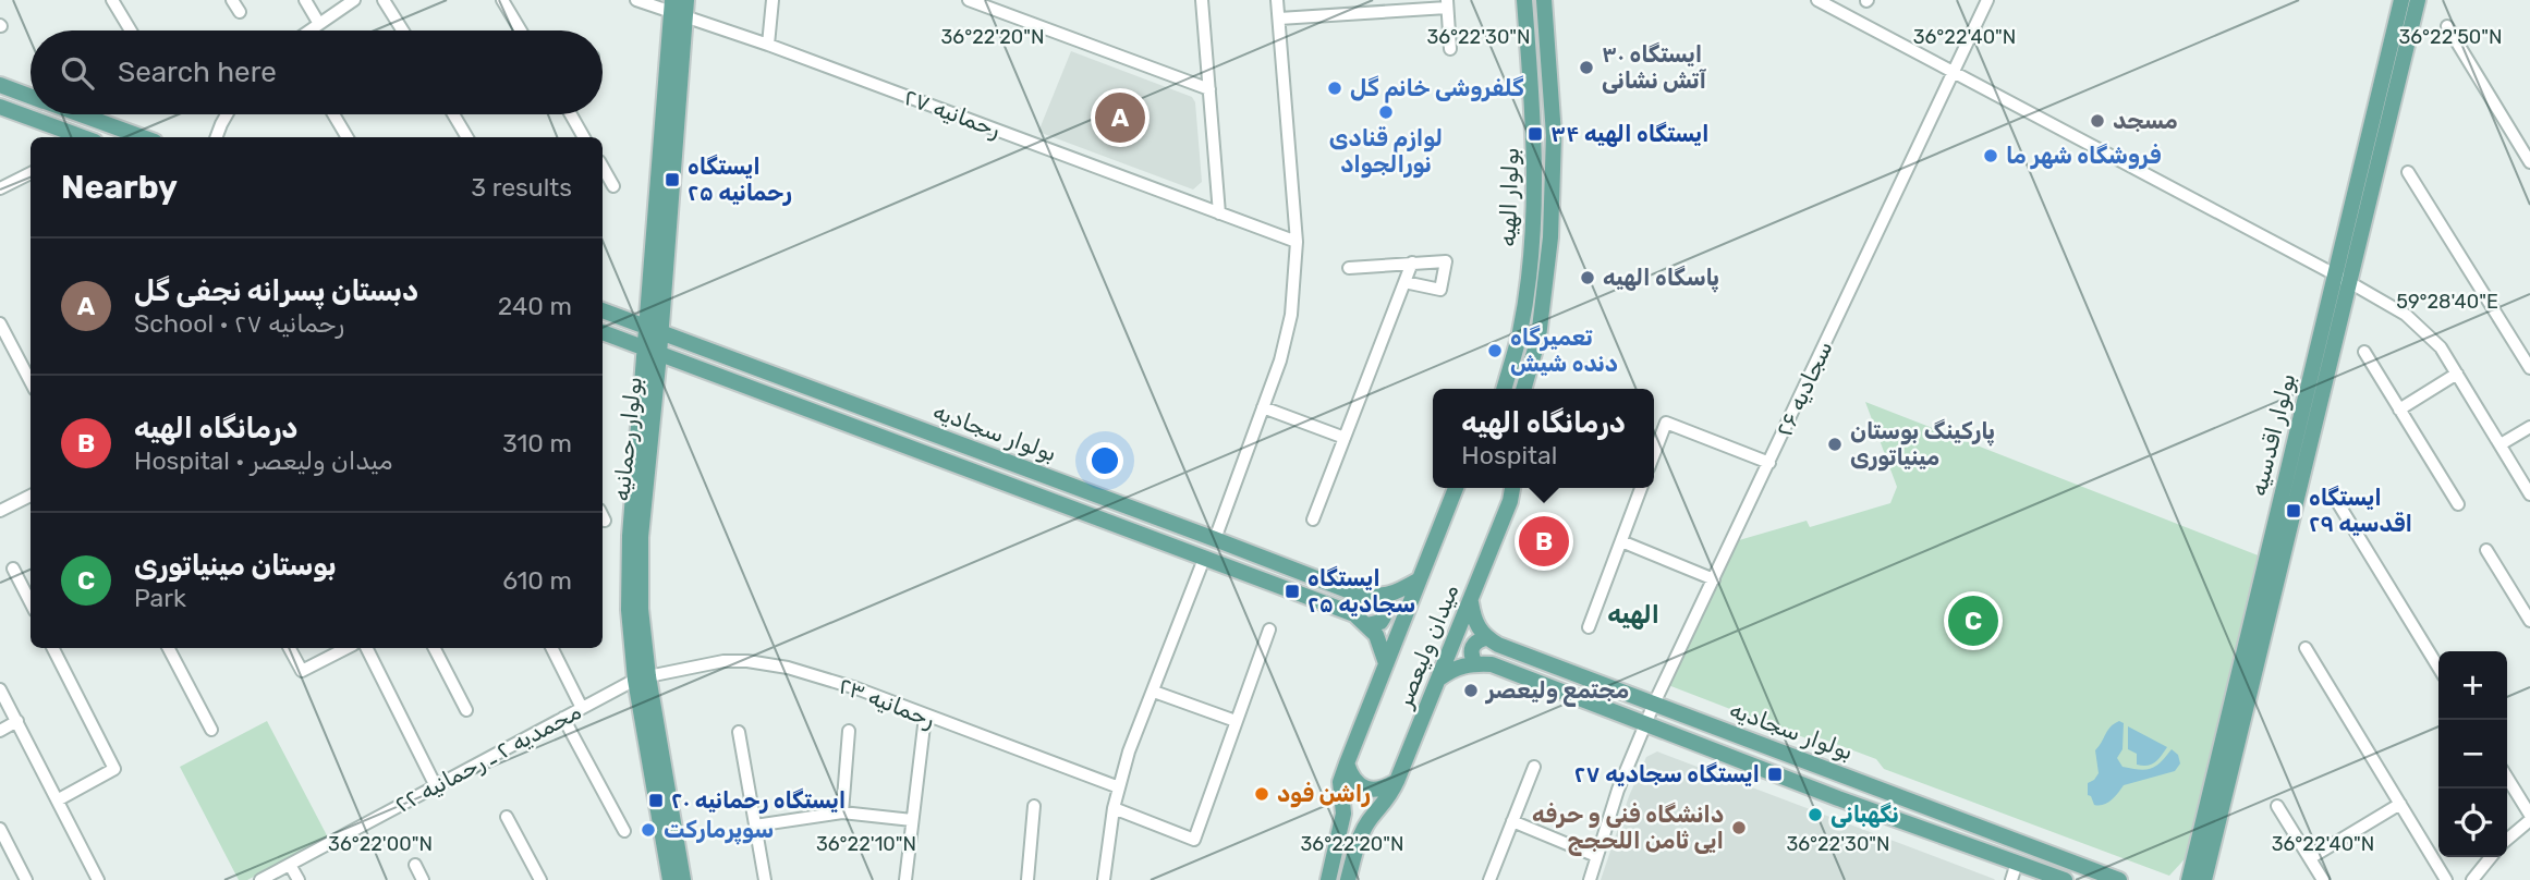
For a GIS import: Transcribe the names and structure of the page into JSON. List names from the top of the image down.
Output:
{
  "streets": {
    "main road": [
      "بولوار الهیه",
      "بولوار سجادیه",
      "بولوار اقدسیه",
      "بولوار رحمانیه",
      "میدان ولیعصر"
    ],
    "street": [
      "رحمانیه ۲۷",
      "سجادیه ۲۶",
      "رحمانیه ۲۳",
      "محمدیه ۲ ـ رحمانیه ۲۲"
    ]
  },
  "crossings": [
    ["رحمانیه ۲۷", "بولوار رحمانیه"],
    ["سجادیه ۲۶", "بولوار سجادیه"],
    ["بولوار سجادیه", "بولوار رحمانیه"],
    ["بولوار رحمانیه", "رحمانیه ۲۳"],
    ["بولوار رحمانیه", "محمدیه ۲ ـ رحمانیه ۲۲"],
    ["رحمانیه ۲۳", "محمدیه ۲ ـ رحمانیه ۲۲"]
  ],
  "districts": ["الهیه"],
  "places": {
    "other": [
      "ایستگاه ۳۰ آتش نشانی",
      "گلفروشی خانم گل",
      "لوازم قنادی نورالجواد",
      "مسجد",
      "فروشگاه شهر ما",
      "پاسگاه الهیه",
      "تعمیرگاه دنده شیش",
      "پارکینگ بوستان مینیاتوری",
      "مجتمع ولیعصر",
      "راشن فود",
      "نگهبانی",
      "دانشگاه فنی و حرفه ایی ثامن اللحجج",
      "سوپرمارکت"
    ],
    "transit": [
      "ایستگاه الهیه ۳۴",
      "ایستگاه رحمانیه ۲۵",
      "ایستگاه اقدسیه ۲۹",
      "ایستگاه سجادیه ۲۵",
      "ایستگاه سجادیه ۲۷",
      "ایستگاه رحمانیه ۲۰"
    ]
  },
  "page": {
    "search": "Search here",
    "pins": ["A", "B", "C"],
    "heading": ["Nearby", "3 results"],
    "list": [
      {
        "mark": "A",
        "name": "دبستان پسرانه نجفی گل",
        "note": "School · رحمانیه ۲۷",
        "value": "240 m"
      },
      {
        "mark": "B",
        "name": "درمانگاه الهیه",
        "note": "Hospital · میدان ولیعصر",
        "value": "310 m"
      },
      {
        "mark": "C",
        "name": "بوستان مینیاتوری",
        "note": "Park",
        "value": "610 m"
      }
    ],
    "popup": ["درمانگاه الهیه", "Hospital"],
    "map_buttons": ["+", "−"]
  },
  "coordinates": [
    "36°22'30\"N",
    "36°22'50\"N",
    "36°22'20\"N",
    "36°22'40\"N",
    "59°28'40\"E",
    "36°22'00\"N",
    "36°22'10\"N"
  ]
}
